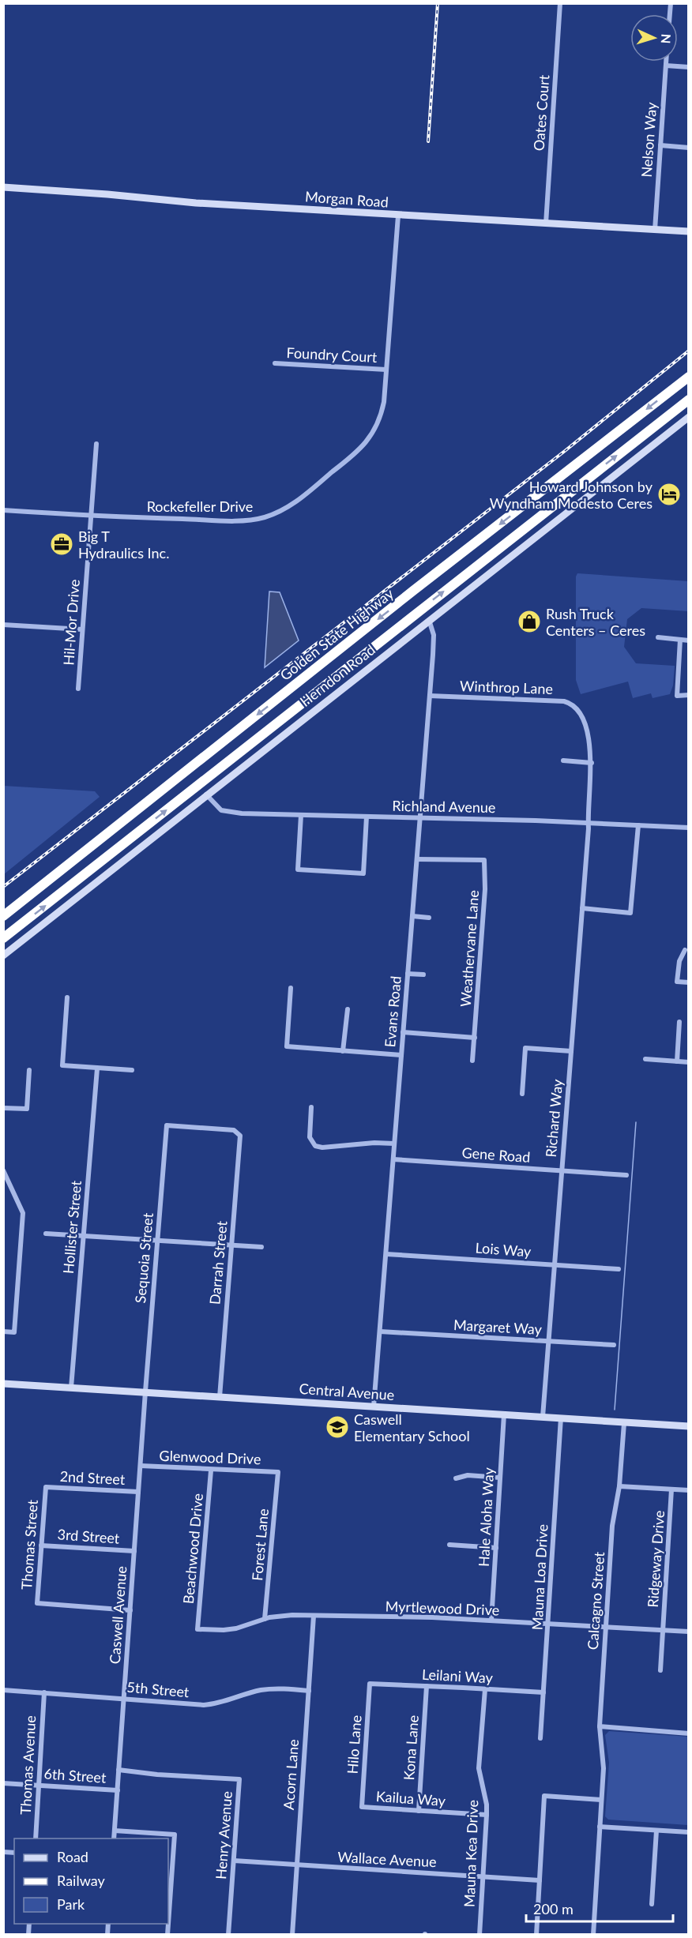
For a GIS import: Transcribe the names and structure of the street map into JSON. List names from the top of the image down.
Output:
{
  "streets": {
    "highway": ["Golden State Highway"],
    "street": [
      "Oates Court",
      "Nelson Way",
      "Morgan Road",
      "Foundry Court",
      "Rockefeller Drive",
      "Hil-Mor Drive",
      "Herndon Road",
      "Winthrop Lane",
      "Richland Avenue",
      "Weathervane Lane",
      "Evans Road",
      "Richard Way",
      "Gene Road",
      "Hollister Street",
      "Lois Way",
      "Sequoia Street",
      "Darrah Street",
      "Margaret Way",
      "Central Avenue",
      "Glenwood Drive",
      "2nd Street",
      "Hale Aloha Way",
      "3rd Street",
      "Thomas Street",
      "Forest Lane",
      "Beachwood Drive",
      "Ridgeway Drive",
      "Mauna Loa Drive",
      "Calcagno Street",
      "Myrtlewood Drive",
      "Caswell Avenue",
      "Leilani Way",
      "5th Street",
      "Hilo Lane",
      "Kona Lane",
      "Thomas Avenue",
      "Acorn Lane",
      "6th Street",
      "Kailua Way",
      "Henry Avenue",
      "Mauna Kea Drive",
      "Wallace Avenue"
    ]
  },
  "crossings": [
    ["Oates Court", "Morgan Road"],
    ["Nelson Way", "Morgan Road"],
    ["Morgan Road", "Rockefeller Drive"],
    ["Foundry Court", "Rockefeller Drive"],
    ["Rockefeller Drive", "Hil-Mor Drive"],
    ["Herndon Road", "Richland Avenue"],
    ["Herndon Road", "Evans Road"],
    ["Winthrop Lane", "Richland Avenue"],
    ["Winthrop Lane", "Evans Road"],
    ["Winthrop Lane", "Richard Way"],
    ["Richland Avenue", "Evans Road"],
    ["Richland Avenue", "Richard Way"],
    ["Weathervane Lane", "Evans Road"],
    ["Evans Road", "Gene Road"],
    ["Evans Road", "Lois Way"],
    ["Evans Road", "Margaret Way"],
    ["Evans Road", "Central Avenue"],
    ["Richard Way", "Gene Road"],
    ["Richard Way", "Lois Way"],
    ["Richard Way", "Margaret Way"],
    ["Richard Way", "Central Avenue"],
    ["Hollister Street", "Central Avenue"],
    ["Sequoia Street", "Darrah Street"],
    ["Sequoia Street", "Central Avenue"],
    ["Sequoia Street", "Caswell Avenue"],
    ["Darrah Street", "Central Avenue"],
    ["Central Avenue", "Hale Aloha Way"],
    ["Central Avenue", "Mauna Loa Drive"],
    ["Central Avenue", "Calcagno Street"],
    ["Central Avenue", "Caswell Avenue"],
    ["Glenwood Drive", "Forest Lane"],
    ["Glenwood Drive", "Beachwood Drive"],
    ["Glenwood Drive", "Caswell Avenue"],
    ["2nd Street", "Thomas Street"],
    ["2nd Street", "Caswell Avenue"],
    ["Hale Aloha Way", "Myrtlewood Drive"],
    ["3rd Street", "Thomas Street"],
    ["3rd Street", "Caswell Avenue"],
    ["Thomas Street", "Caswell Avenue"],
    ["Forest Lane", "Myrtlewood Drive"],
    ["Beachwood Drive", "Myrtlewood Drive"],
    ["Ridgeway Drive", "Myrtlewood Drive"],
    ["Mauna Loa Drive", "Myrtlewood Drive"],
    ["Mauna Loa Drive", "Leilani Way"],
    ["Calcagno Street", "Myrtlewood Drive"],
    ["Myrtlewood Drive", "Acorn Lane"],
    ["Caswell Avenue", "5th Street"],
    ["Caswell Avenue", "6th Street"],
    ["Caswell Avenue", "Henry Avenue"],
    ["Leilani Way", "Hilo Lane"],
    ["Leilani Way", "Kona Lane"],
    ["Leilani Way", "Mauna Kea Drive"],
    ["5th Street", "Thomas Avenue"],
    ["5th Street", "Acorn Lane"],
    ["Hilo Lane", "Kailua Way"],
    ["Kona Lane", "Kailua Way"],
    ["Thomas Avenue", "6th Street"],
    ["Acorn Lane", "Wallace Avenue"],
    ["Kailua Way", "Mauna Kea Drive"],
    ["Henry Avenue", "Wallace Avenue"],
    ["Mauna Kea Drive", "Wallace Avenue"]
  ],
  "places": {
    "hotel": ["Howard Johnson by Wyndham Modesto Ceres"],
    "office": ["Big T Hydraulics Inc."],
    "shop": ["Rush Truck Centers – Ceres"],
    "school or university": ["Caswell Elementary School"]
  },
  "legend": ["Road", "Railway", "Park"],
  "scale_bar": "200 m",
  "north": "right"
}
